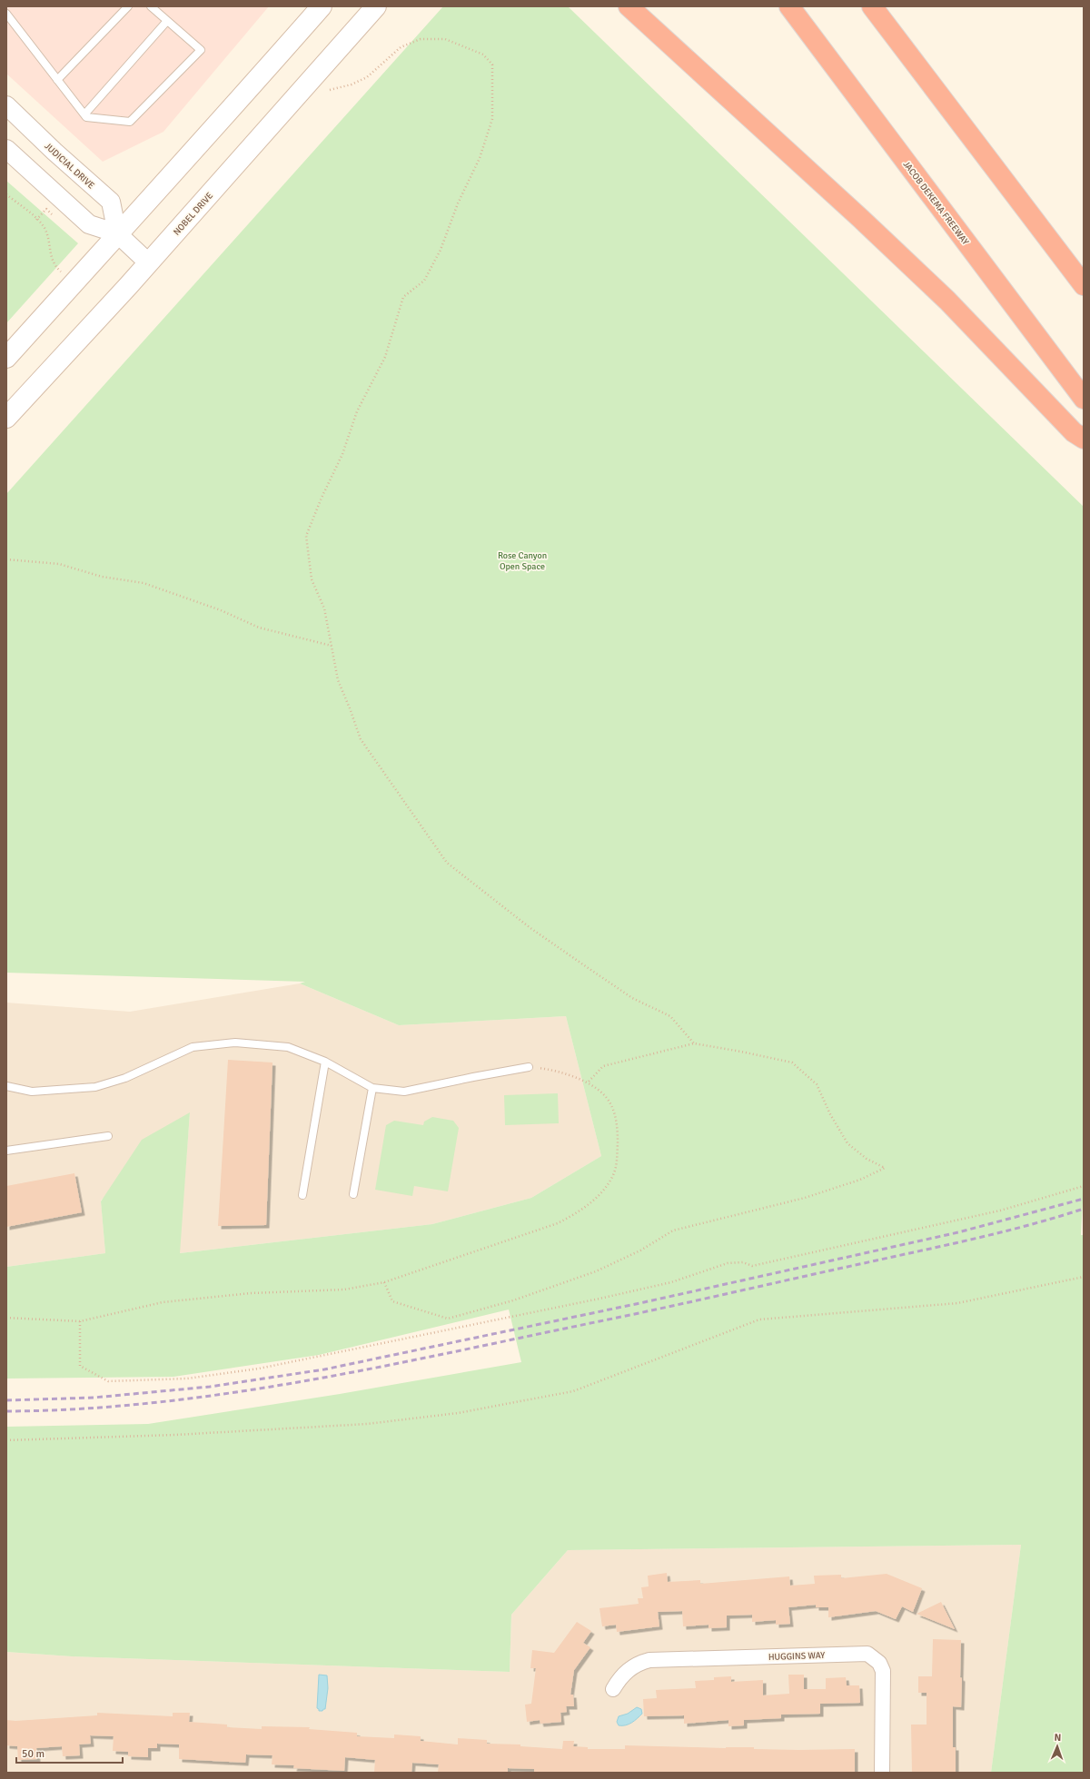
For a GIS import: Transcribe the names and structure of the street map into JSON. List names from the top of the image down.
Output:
{
  "streets": {
    "highway": ["JACOB DEKEMA FREEWAY"],
    "main road": ["NOBEL DRIVE"],
    "street": ["JUDICIAL DRIVE", "HUGGINS WAY"]
  },
  "parks": ["Rose Canyon Open Space"],
  "scale_bar": "50 m",
  "north": "top"
}
